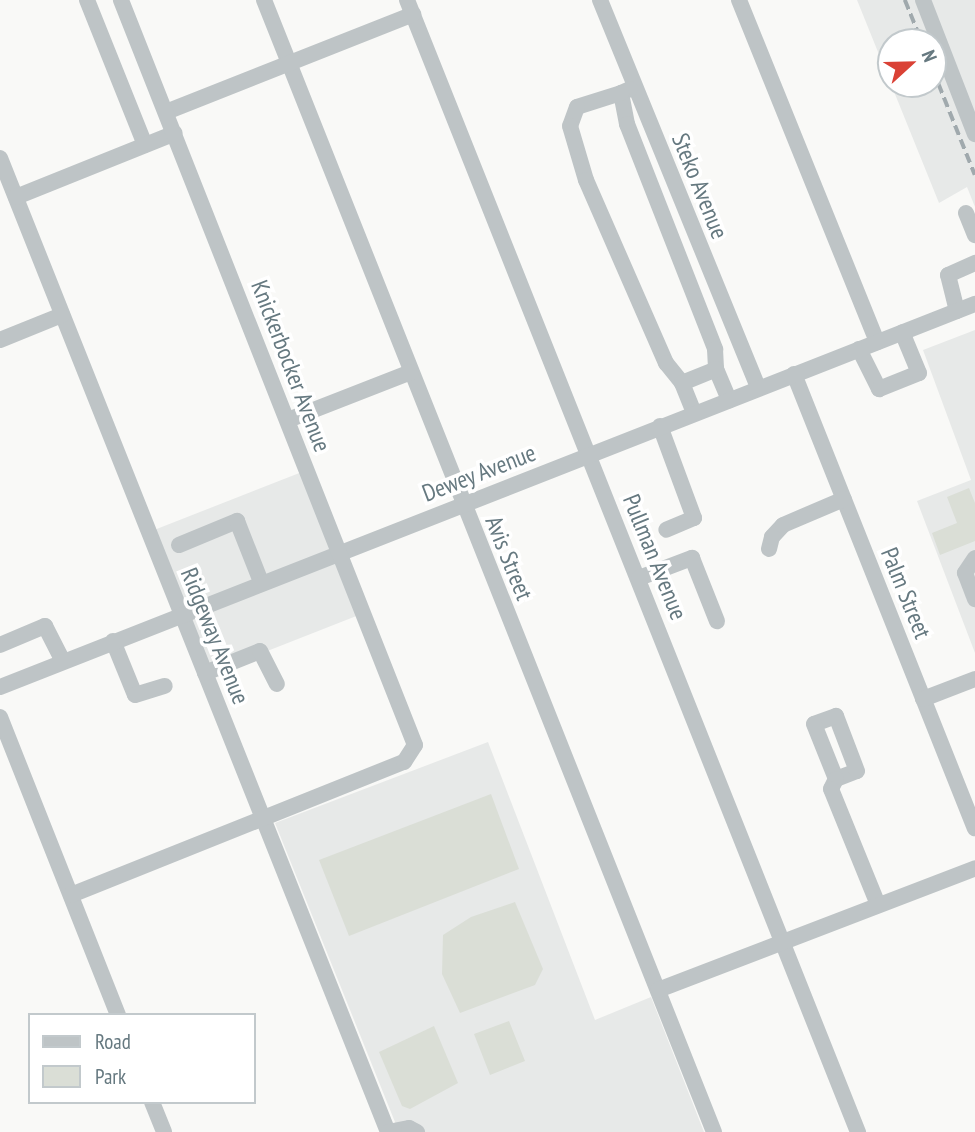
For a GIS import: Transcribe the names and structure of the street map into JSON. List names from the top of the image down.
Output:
{
  "streets": {
    "street": [
      "Steko Avenue",
      "Knickerbocker Avenue",
      "Dewey Avenue",
      "Pullman Avenue",
      "Avis Street",
      "Palm Street",
      "Ridgeway Avenue"
    ]
  },
  "crossings": [
    ["Steko Avenue", "Dewey Avenue"],
    ["Knickerbocker Avenue", "Dewey Avenue"],
    ["Knickerbocker Avenue", "Ridgeway Avenue"],
    ["Dewey Avenue", "Pullman Avenue"],
    ["Dewey Avenue", "Avis Street"],
    ["Dewey Avenue", "Palm Street"],
    ["Dewey Avenue", "Ridgeway Avenue"]
  ],
  "legend": ["Road", "Park"],
  "north": "right"
}
